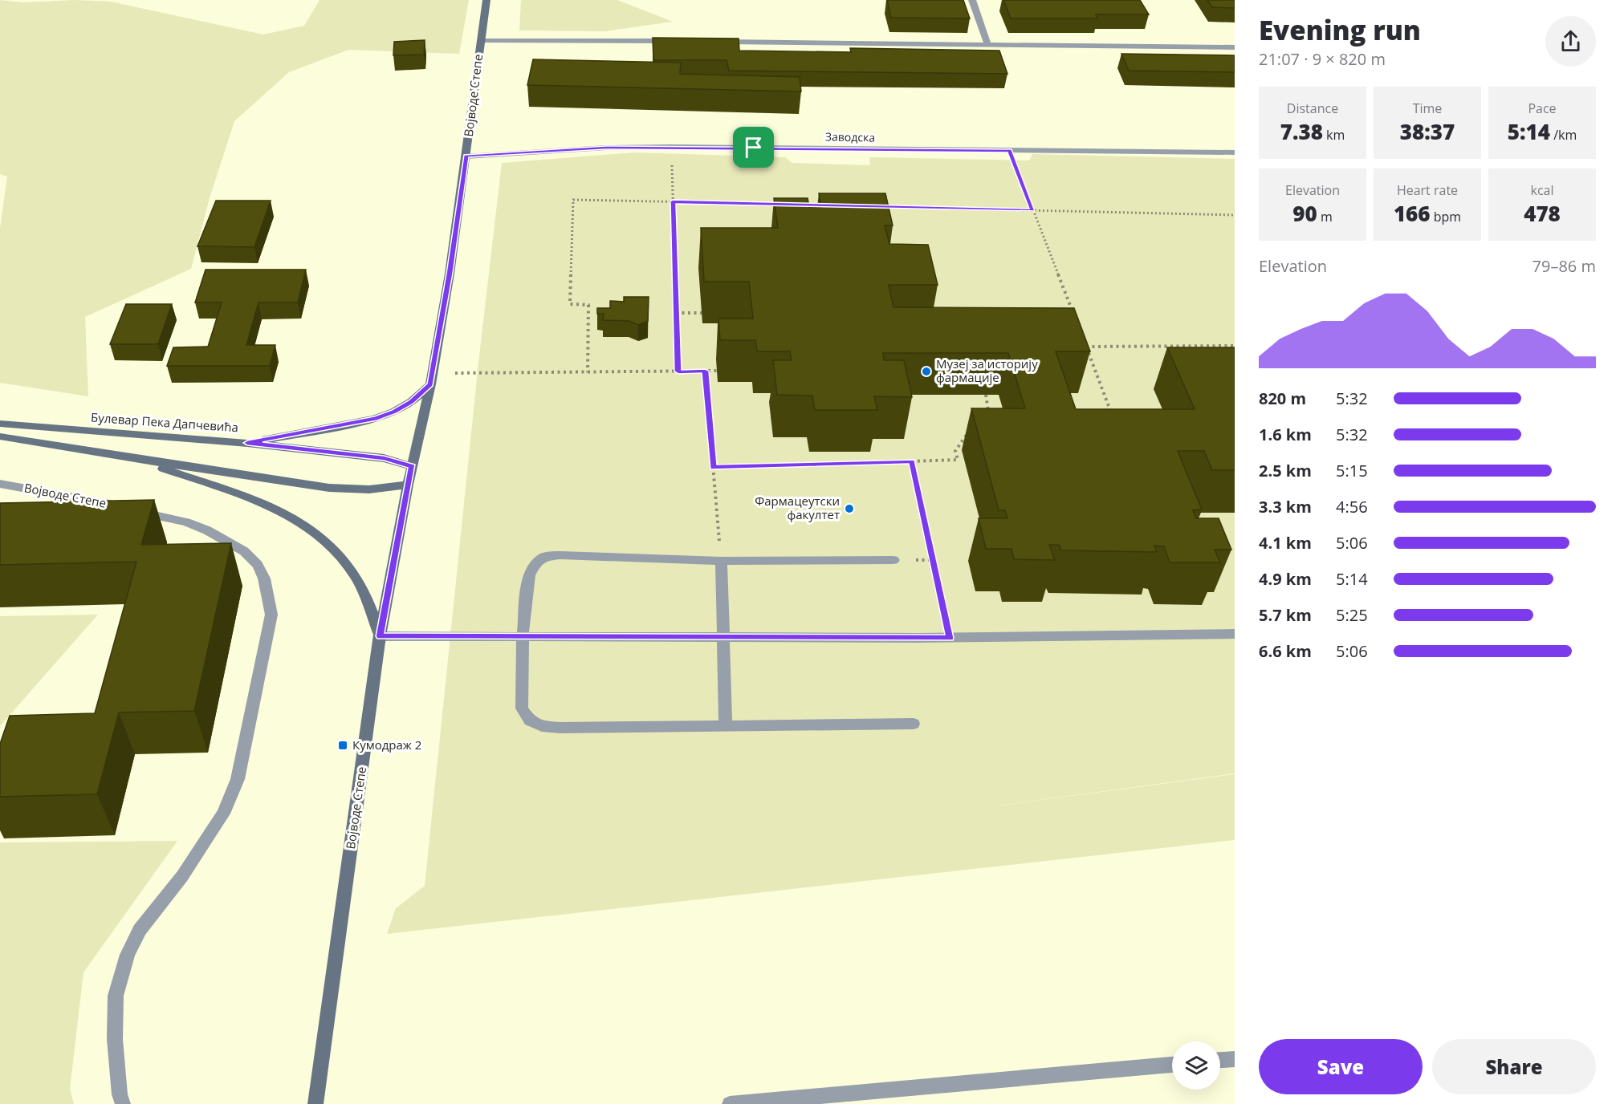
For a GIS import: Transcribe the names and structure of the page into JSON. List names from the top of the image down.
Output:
{
  "streets": {
    "street": ["Војводе Степе", "Заводска", "Булевар Пека Дапчевића"]
  },
  "crossings": [
    ["Војводе Степе", "Заводска"],
    ["Војводе Степе", "Булевар Пека Дапчевића"]
  ],
  "places": {
    "other": ["Музеј за историју фармације", "Фармацеутски факултет"],
    "transit": ["Кумодраж 2"]
  },
  "page": {
    "heading": ["Evening run", "21:07 · 9 × 820 m"],
    "stats": [
      ["Distance", "7.38 km"],
      ["Time", "38:37"],
      ["Pace", "5:14 /km"],
      ["Elevation", "90 m"],
      ["Heart rate", "166 bpm"],
      ["kcal", "478"]
    ],
    "chart": ["Elevation", "79–86 m"],
    "list": [
      {
        "name": "820 m",
        "note": "5:32"
      },
      {
        "name": "1.6 km",
        "note": "5:32"
      },
      {
        "name": "2.5 km",
        "note": "5:15"
      },
      {
        "name": "3.3 km",
        "note": "4:56"
      },
      {
        "name": "4.1 km",
        "note": "5:06"
      },
      {
        "name": "4.9 km",
        "note": "5:14"
      },
      {
        "name": "5.7 km",
        "note": "5:25"
      },
      {
        "name": "6.6 km",
        "note": "5:06"
      }
    ],
    "buttons": ["Save", "Share"]
  }
}
